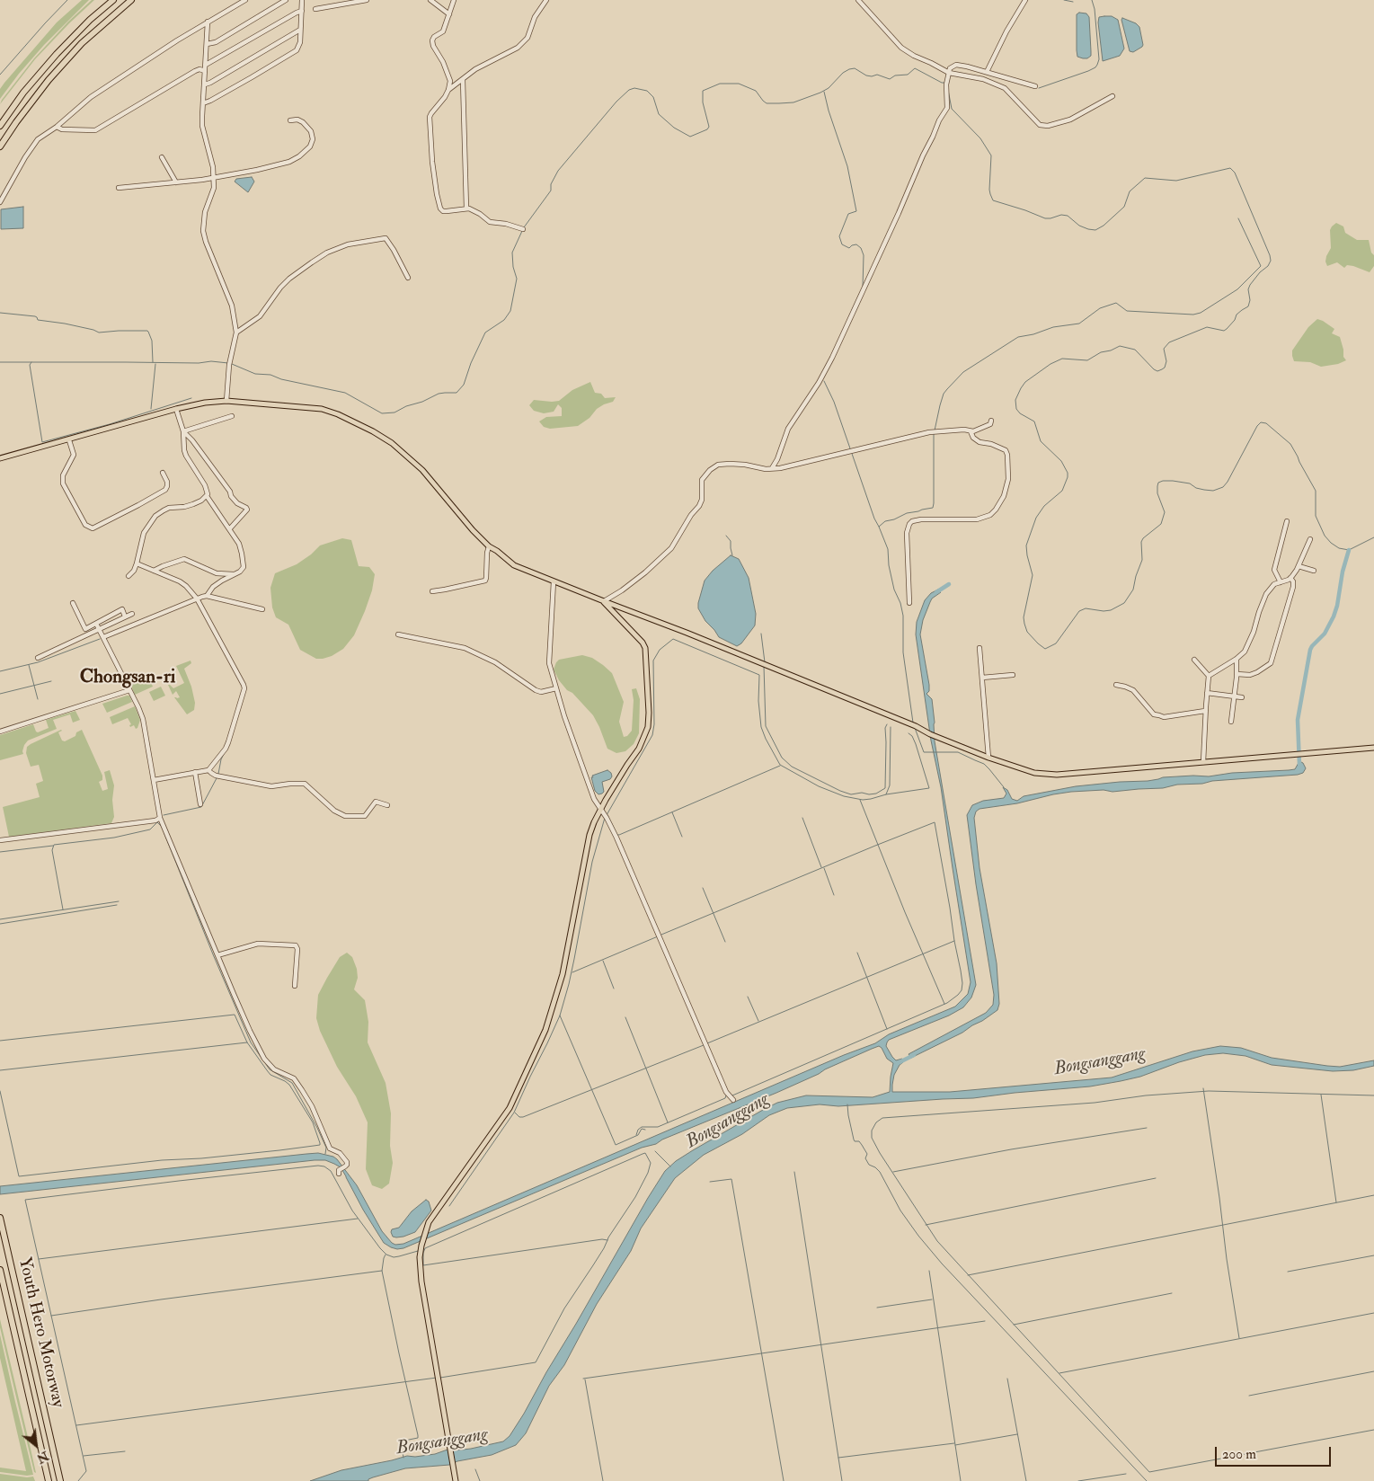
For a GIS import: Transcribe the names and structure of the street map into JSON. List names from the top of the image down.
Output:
{
  "streets": {
    "highway": ["Youth Hero Motorway"]
  },
  "districts": ["Chongsan-ri"],
  "water": ["Bongsanggang"],
  "scale_bar": "200 m",
  "north": "bottom right"
}
